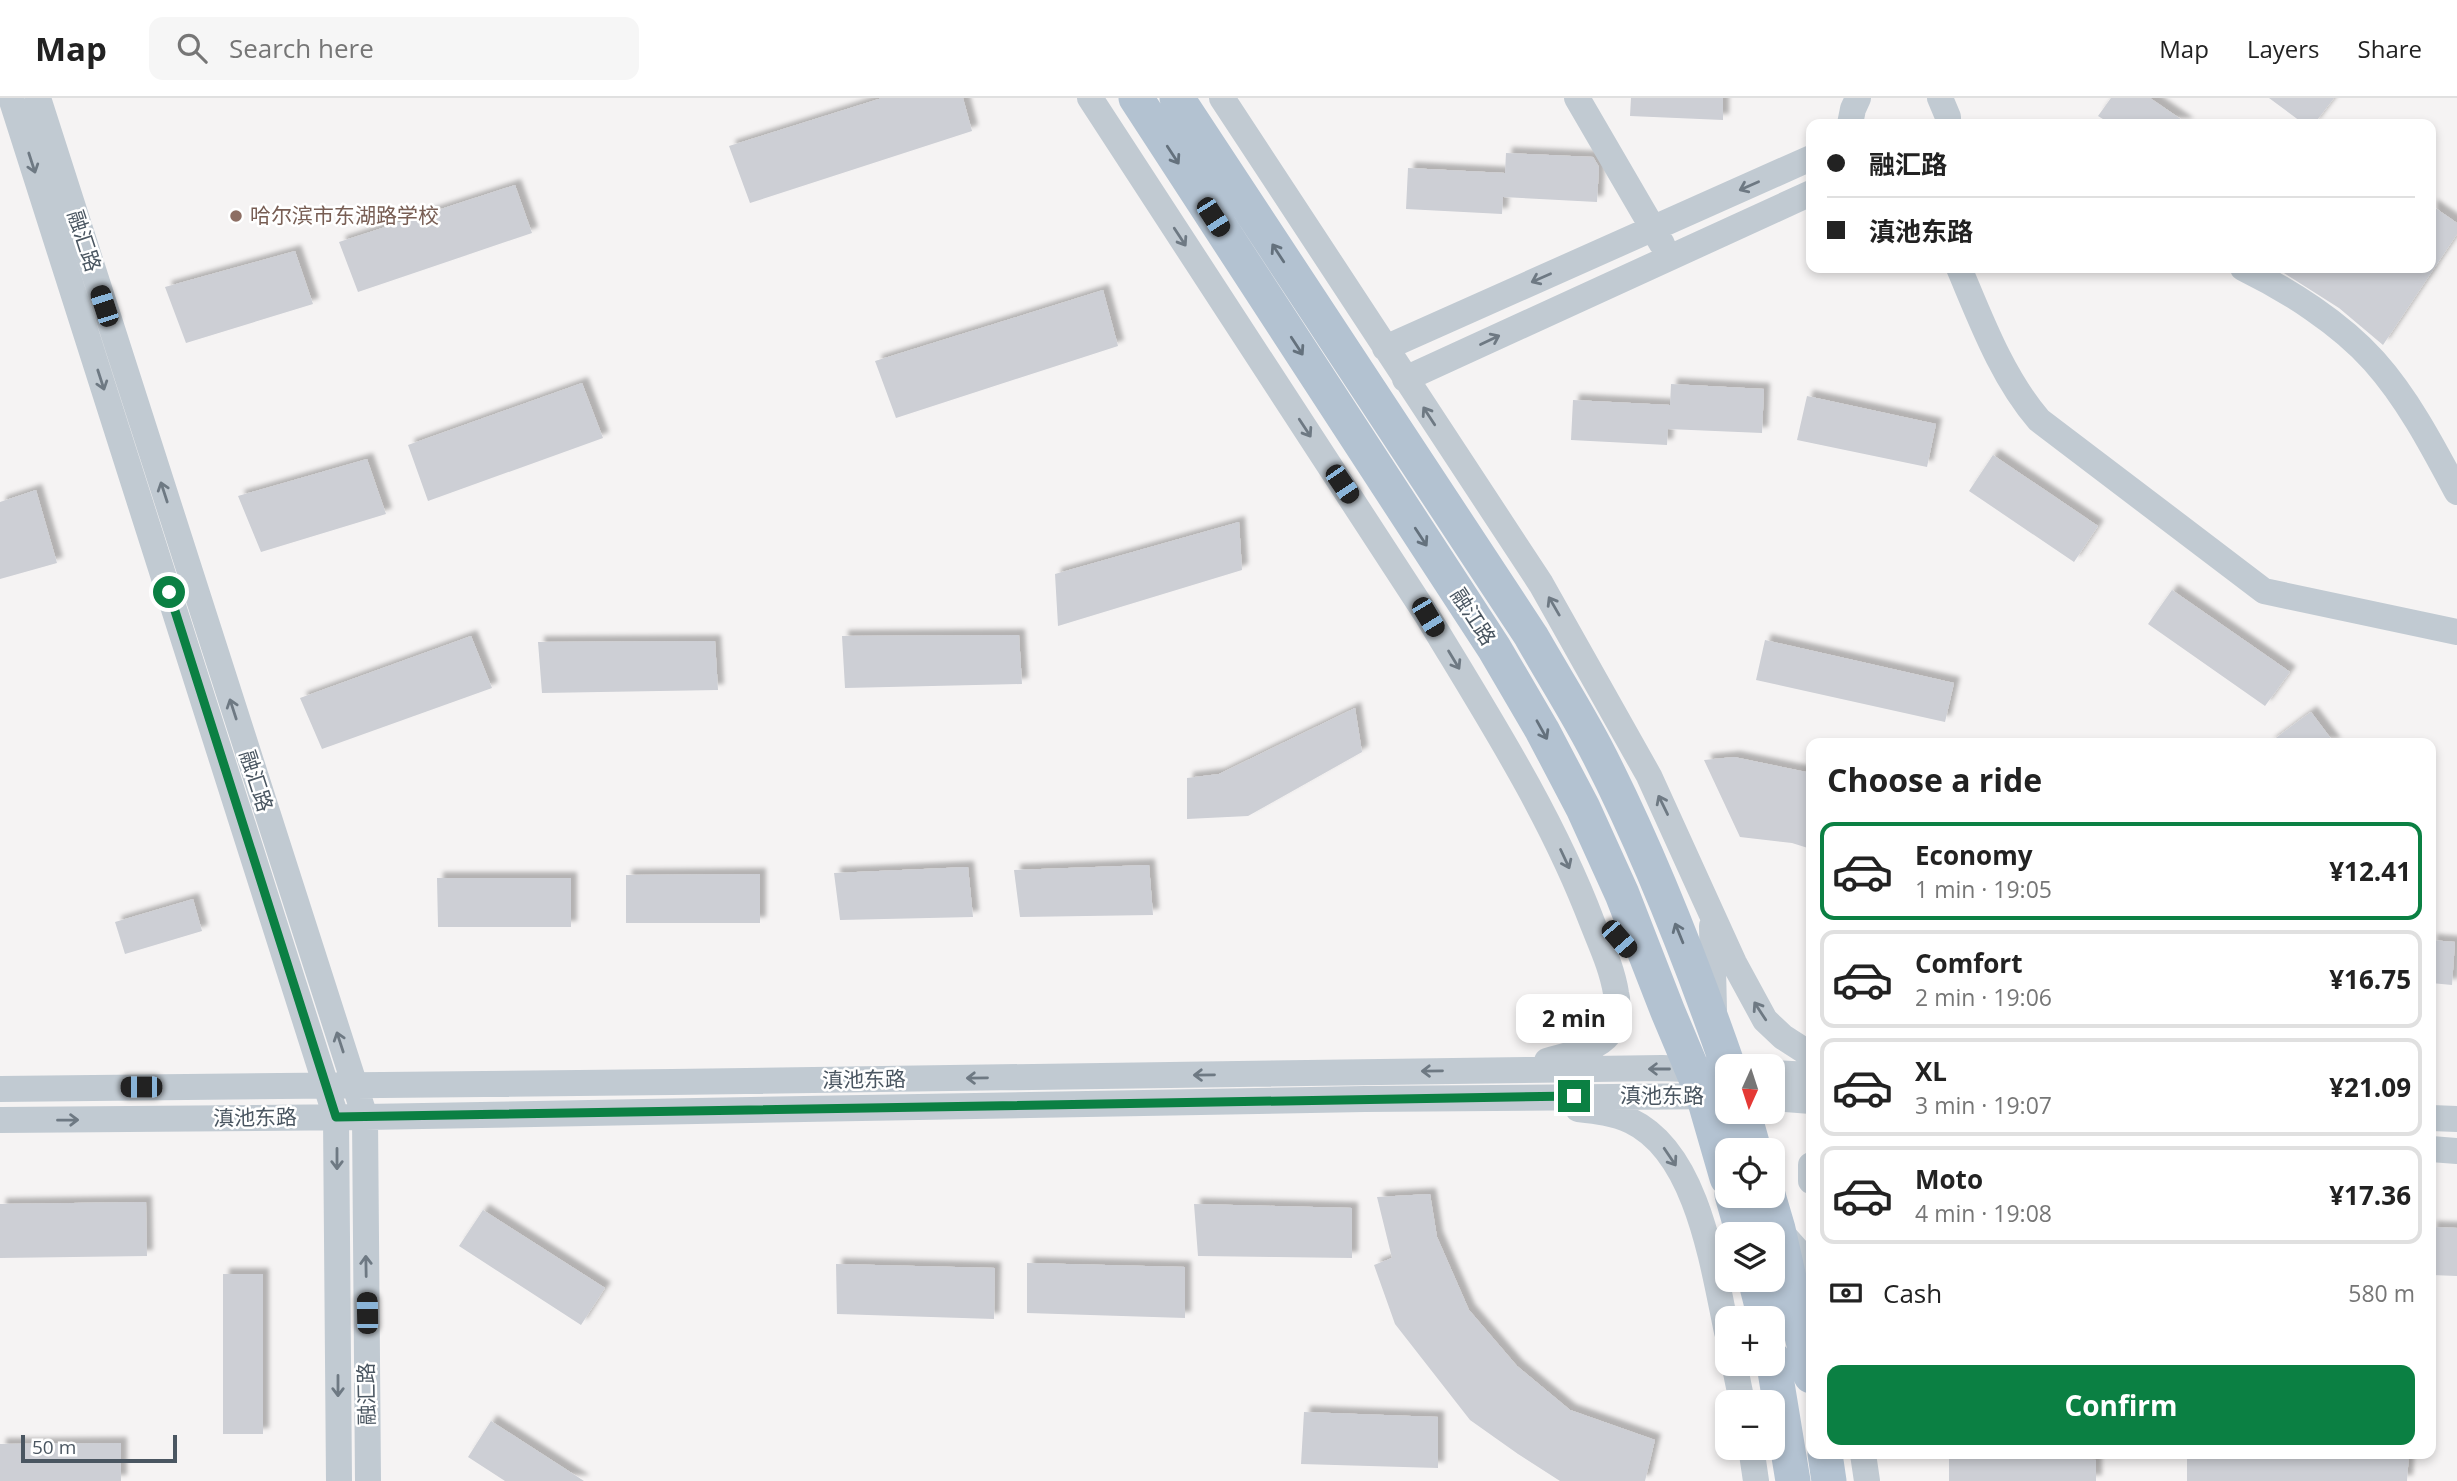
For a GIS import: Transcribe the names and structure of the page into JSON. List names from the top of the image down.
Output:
{
  "streets": {
    "main road": ["融江路"],
    "street": ["融汇路", "滇池东路"]
  },
  "crossings": [
    ["融汇路", "滇池东路"]
  ],
  "places": ["哈尔滨市东湖路学校"],
  "scale_bar": "50 m",
  "north": "bottom",
  "page": {
    "header": "Map",
    "search": "Search here",
    "nav": ["Map", "Layers", "Share"],
    "banner": ["融汇路", "滇池东路"],
    "heading": "Choose a ride",
    "list": [
      {
        "name": "Economy",
        "note": "1 min · 19:05",
        "value": "¥12.41"
      },
      {
        "name": "Comfort",
        "note": "2 min · 19:06",
        "value": "¥16.75"
      },
      {
        "name": "XL",
        "note": "3 min · 19:07",
        "value": "¥21.09"
      },
      {
        "name": "Moto",
        "note": "4 min · 19:08",
        "value": "¥17.36"
      }
    ],
    "bubble": "2 min",
    "map_buttons": ["+", "−"],
    "pay": ["Cash", "580 m"],
    "buttons": "Confirm",
    "scale": "50 m"
  }
}
